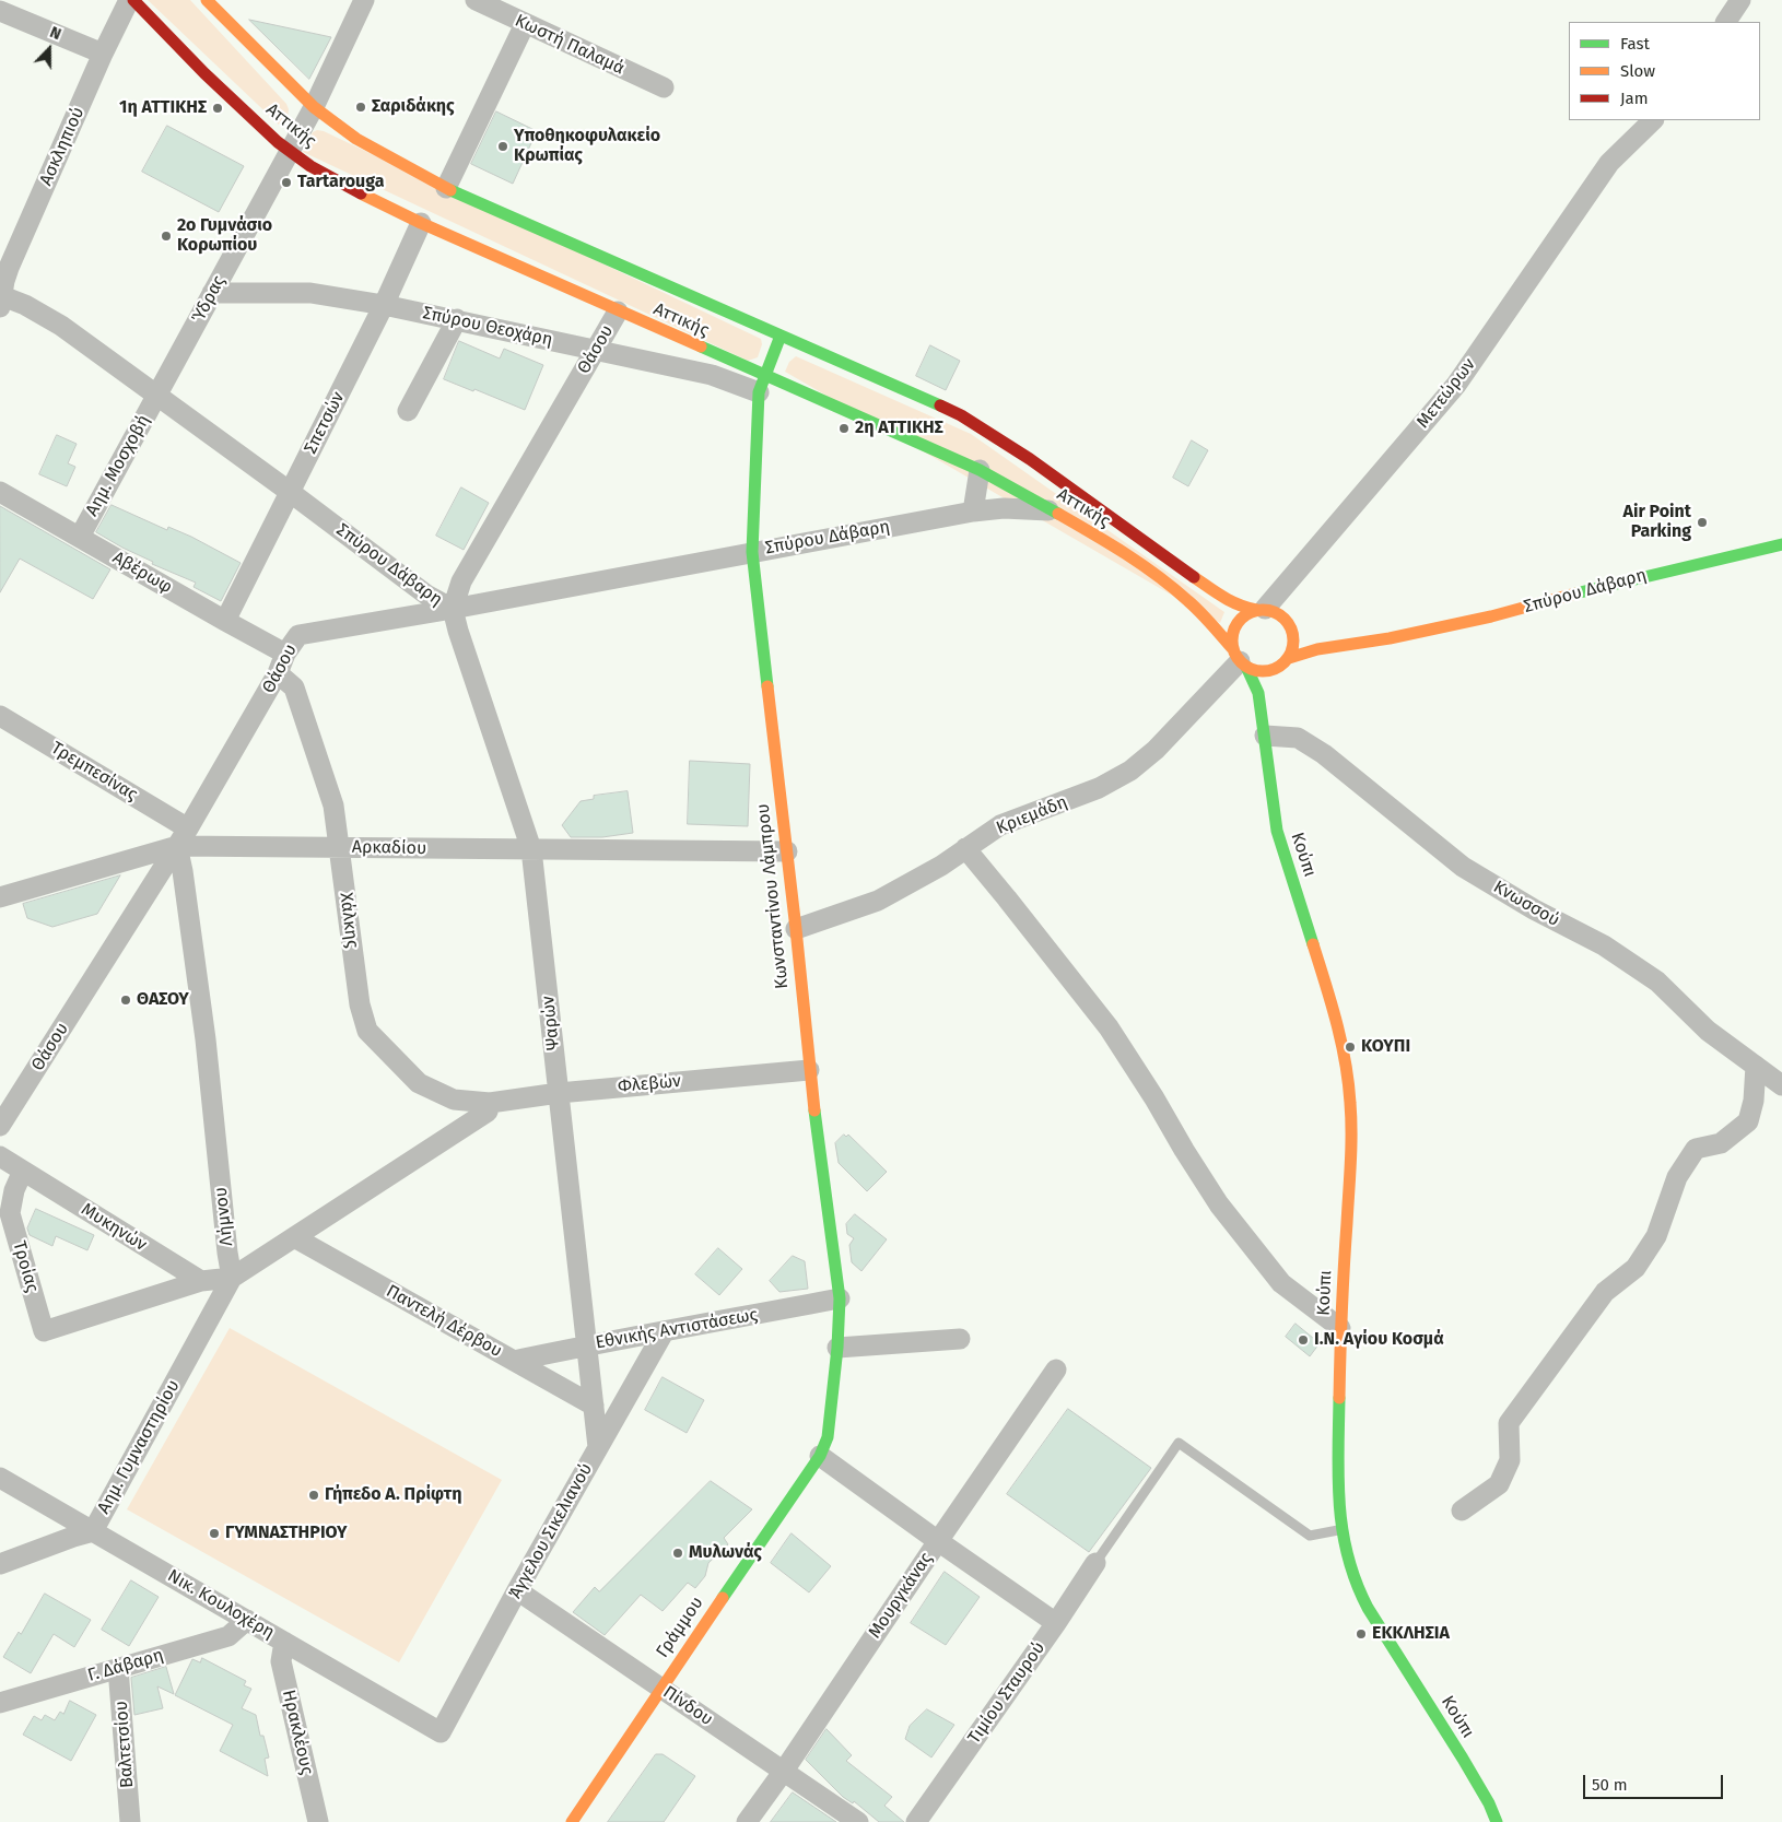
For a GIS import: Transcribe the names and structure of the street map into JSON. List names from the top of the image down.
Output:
{
  "streets": {
    "main road": [
      "Αττικής",
      "Σπύρου Δάβαρη",
      "Κούπι",
      "Κωνσταντίνου Λάμπρου",
      "Γράμμου"
    ],
    "street": [
      "Κωστή Παλαμά",
      "Ασκληπιού",
      "Ύδρας",
      "Σπύρου Θεοχάρη",
      "Θάσου",
      "Μετεώρων",
      "Σπετσών",
      "Αημ. Μοσχοβή",
      "Αβέρωφ",
      "Τρεμπεσίνας",
      "Κριεμάδη",
      "Αρκαδίου",
      "Κνωσσού",
      "Χάλκης",
      "Ψαρών",
      "Φλεβών",
      "Λήμνου",
      "Μυκηνών",
      "Τροίας",
      "Παντελή Δέρβου",
      "Εθνικής Αντιστάσεως",
      "Αημ. Γυμναστηρίου",
      "Άγγελου Σικελιανού",
      "Μουργκάνας",
      "Νικ. Κουλοχέρη",
      "Γ. Δάβαρη",
      "Τιμίου Σταυρού",
      "Πίνδου",
      "Ηρακλέους",
      "Βαλτετσίου"
    ]
  },
  "crossings": [
    ["Αττικής", "Ύδρας"],
    ["Αττικής", "Σπύρου Θεοχάρη"],
    ["Αττικής", "Θάσου"],
    ["Αττικής", "Μετεώρων"],
    ["Αττικής", "Σπετσών"],
    ["Αττικής", "Σπύρου Δάβαρη"],
    ["Αττικής", "Κριεμάδη"],
    ["Αττικής", "Κούπι"],
    ["Αττικής", "Κωνσταντίνου Λάμπρου"],
    ["Αττικής", "Κνωσσού"],
    ["Ασκληπιού", "Σπύρου Δάβαρη"],
    ["Ύδρας", "Σπύρου Θεοχάρη"],
    ["Ύδρας", "Αημ. Μοσχοβή"],
    ["Ύδρας", "Σπύρου Δάβαρη"],
    ["Σπύρου Θεοχάρη", "Θάσου"],
    ["Σπύρου Θεοχάρη", "Σπετσών"],
    ["Σπύρου Θεοχάρη", "Κωνσταντίνου Λάμπρου"],
    ["Θάσου", "Σπύρου Δάβαρη"],
    ["Θάσου", "Αβέρωφ"],
    ["Θάσου", "Τρεμπεσίνας"],
    ["Θάσου", "Αρκαδίου"],
    ["Θάσου", "Χάλκης"],
    ["Θάσου", "Ψαρών"],
    ["Θάσου", "Λήμνου"],
    ["Μετεώρων", "Σπύρου Δάβαρη"],
    ["Μετεώρων", "Κριεμάδη"],
    ["Σπετσών", "Σπύρου Δάβαρη"],
    ["Σπετσών", "Αβέρωφ"],
    ["Αημ. Μοσχοβή", "Σπύρου Δάβαρη"],
    ["Αημ. Μοσχοβή", "Αβέρωφ"],
    ["Σπύρου Δάβαρη", "Κριεμάδη"],
    ["Σπύρου Δάβαρη", "Κωνσταντίνου Λάμπρου"],
    ["Σπύρου Δάβαρη", "Ψαρών"],
    ["Κριεμάδη", "Κωνσταντίνου Λάμπρου"],
    ["Αρκαδίου", "Κωνσταντίνου Λάμπρου"],
    ["Αρκαδίου", "Χάλκης"],
    ["Αρκαδίου", "Ψαρών"],
    ["Αρκαδίου", "Λήμνου"],
    ["Κούπι", "Κνωσσού"],
    ["Κωνσταντίνου Λάμπρου", "Φλεβών"],
    ["Κωνσταντίνου Λάμπρου", "Εθνικής Αντιστάσεως"],
    ["Κωνσταντίνου Λάμπρου", "Γράμμου"],
    ["Χάλκης", "Φλεβών"],
    ["Χάλκης", "Λήμνου"],
    ["Ψαρών", "Φλεβών"],
    ["Ψαρών", "Παντελή Δέρβου"],
    ["Ψαρών", "Εθνικής Αντιστάσεως"],
    ["Ψαρών", "Άγγελου Σικελιανού"],
    ["Φλεβών", "Λήμνου"],
    ["Λήμνου", "Παντελή Δέρβου"],
    ["Λήμνου", "Αημ. Γυμναστηρίου"],
    ["Μυκηνών", "Τροίας"],
    ["Παντελή Δέρβου", "Εθνικής Αντιστάσεως"],
    ["Εθνικής Αντιστάσεως", "Άγγελου Σικελιανού"],
    ["Αημ. Γυμναστηρίου", "Νικ. Κουλοχέρη"],
    ["Άγγελου Σικελιανού", "Νικ. Κουλοχέρη"],
    ["Άγγελου Σικελιανού", "Πίνδου"],
    ["Μουργκάνας", "Πίνδου"],
    ["Νικ. Κουλοχέρη", "Γ. Δάβαρη"],
    ["Νικ. Κουλοχέρη", "Ηρακλέους"],
    ["Γράμμου", "Πίνδου"],
    ["Γ. Δάβαρη", "Βαλτετσίου"]
  ],
  "places": [
    "Σαριδάκης",
    "1η ΑΤΤΙΚΗΣ",
    "Υποθηκοφυλακείο Κρωπίας",
    "Tartarouga",
    "2ο Γυμνάσιο Κορωπίου",
    "2η ΑΤΤΙΚΗΣ",
    "Air Point Parking",
    "ΘΑΣΟΥ",
    "ΚΟΥΠΙ",
    "Ι.Ν. Αγίου Κοσμά",
    "Γήπεδο Α. Πρίφτη",
    "ΓΥΜΝΑΣΤΗΡΙΟΥ",
    "Μυλωνάς",
    "ΕΚΚΛΗΣΙΑ"
  ],
  "legend": ["Fast", "Slow", "Jam"],
  "scale_bar": "50 m",
  "north": "top"
}
